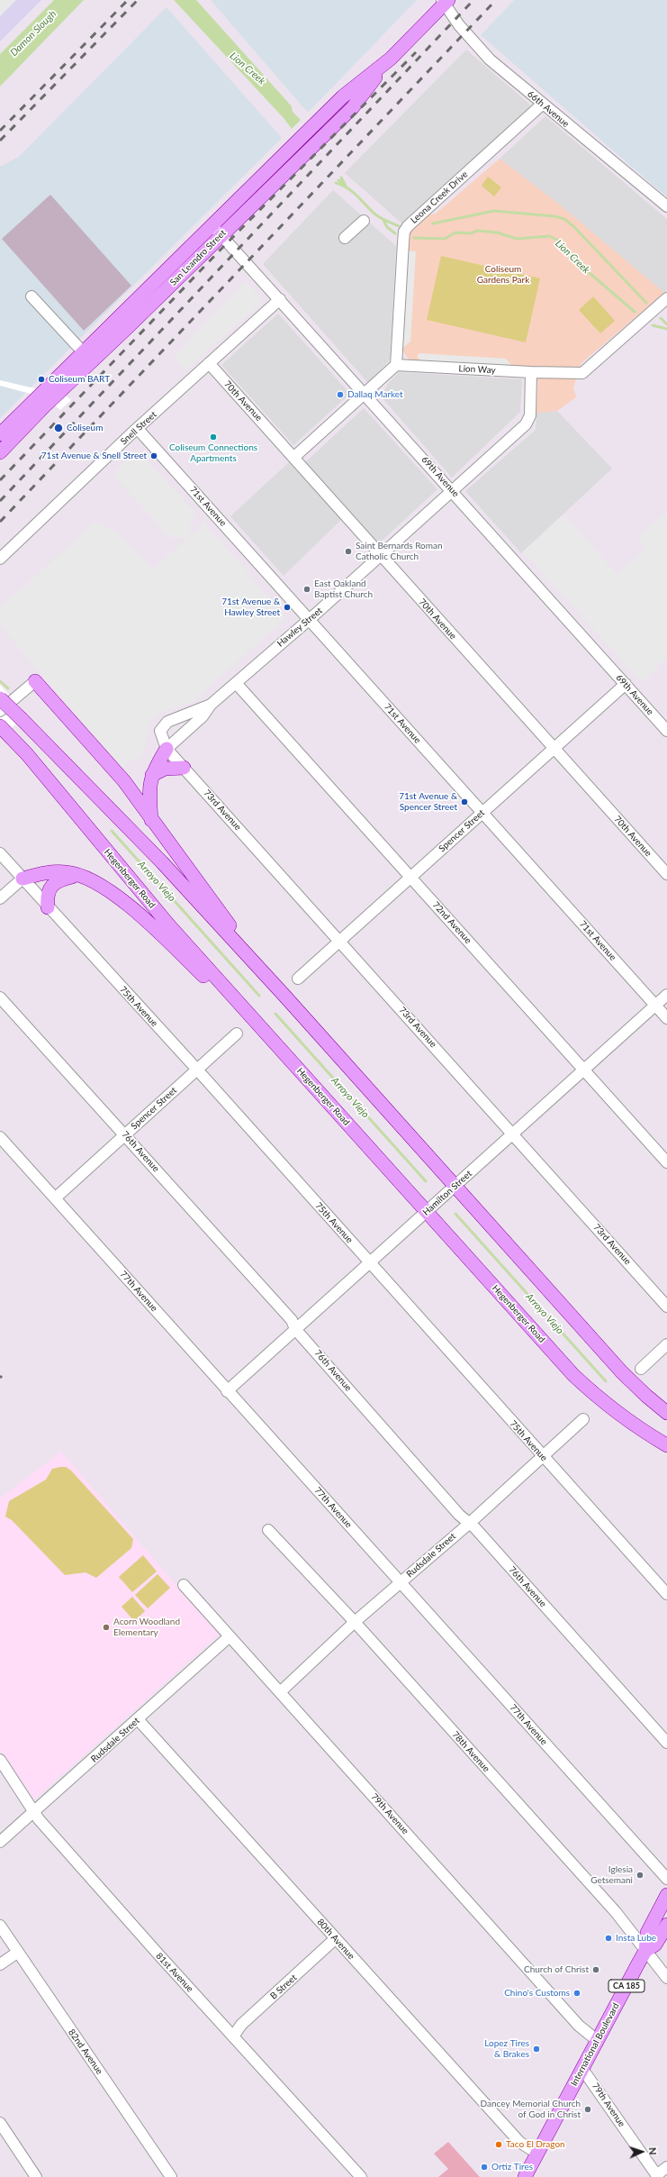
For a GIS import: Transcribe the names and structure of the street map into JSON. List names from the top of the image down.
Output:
{
  "streets": {
    "main road": [
      "San Leandro Street",
      "Hegenberger Road",
      "CA 185",
      "International Boulevard"
    ],
    "street": [
      "66th Avenue",
      "Leona Creek Drive",
      "Lion Way",
      "70th Avenue",
      "Snell Street",
      "69th Avenue",
      "71st Avenue",
      "Hawley Street",
      "73rd Avenue",
      "Spencer Street",
      "72nd Avenue",
      "75th Avenue",
      "76th Avenue",
      "Hamilton Street",
      "77th Avenue",
      "Rudsdale Street",
      "78th Avenue",
      "79th Avenue",
      "80th Avenue",
      "81st Avenue",
      "B Street",
      "82nd Avenue"
    ]
  },
  "crossings": [
    ["66th Avenue", "Leona Creek Drive"],
    ["66th Avenue", "San Leandro Street"],
    ["Leona Creek Drive", "Lion Way"],
    ["San Leandro Street", "69th Avenue"],
    ["Lion Way", "Hawley Street"],
    ["70th Avenue", "Snell Street"],
    ["70th Avenue", "Hawley Street"],
    ["70th Avenue", "Spencer Street"],
    ["Snell Street", "69th Avenue"],
    ["Snell Street", "71st Avenue"],
    ["69th Avenue", "Hawley Street"],
    ["69th Avenue", "Spencer Street"],
    ["71st Avenue", "Hawley Street"],
    ["71st Avenue", "Spencer Street"],
    ["71st Avenue", "Hamilton Street"],
    ["Hawley Street", "73rd Avenue"],
    ["Hawley Street", "72nd Avenue"],
    ["73rd Avenue", "Spencer Street"],
    ["73rd Avenue", "Hamilton Street"],
    ["Spencer Street", "72nd Avenue"],
    ["Spencer Street", "75th Avenue"],
    ["Spencer Street", "76th Avenue"],
    ["Spencer Street", "77th Avenue"],
    ["Hegenberger Road", "Hamilton Street"],
    ["72nd Avenue", "Hamilton Street"],
    ["75th Avenue", "Hamilton Street"],
    ["75th Avenue", "Rudsdale Street"],
    ["76th Avenue", "Hamilton Street"],
    ["76th Avenue", "Rudsdale Street"],
    ["Hamilton Street", "77th Avenue"],
    ["77th Avenue", "Rudsdale Street"],
    ["Rudsdale Street", "78th Avenue"],
    ["Rudsdale Street", "79th Avenue"],
    ["Rudsdale Street", "80th Avenue"],
    ["Rudsdale Street", "81st Avenue"],
    ["78th Avenue", "International Boulevard"],
    ["79th Avenue", "International Boulevard"],
    ["80th Avenue", "B Street"],
    ["80th Avenue", "International Boulevard"],
    ["81st Avenue", "B Street"]
  ],
  "water": ["Damon Slough", "Lion Creek", "Arroyo Viejo"],
  "parks": ["Coliseum Gardens Park"],
  "places": [
    "Coliseum BART",
    "Dallaq Market",
    "Coliseum",
    "Coliseum Connections Apartments",
    "71st Avenue & Snell Street",
    "Saint Bernards Roman Catholic Church",
    "East Oakland Baptist Church",
    "71st Avenue & Hawley Street",
    "71st Avenue & Spencer Street",
    "Acorn Woodland Elementary",
    "Iglesia Getsemani",
    "Insta Lube",
    "Church of Christ",
    "Chino's Customs",
    "Lopez Tires & Brakes",
    "Dancey Memorial Church of God in Christ",
    "Taco El Dragon",
    "Ortiz Tires"
  ],
  "north": "right"
}
